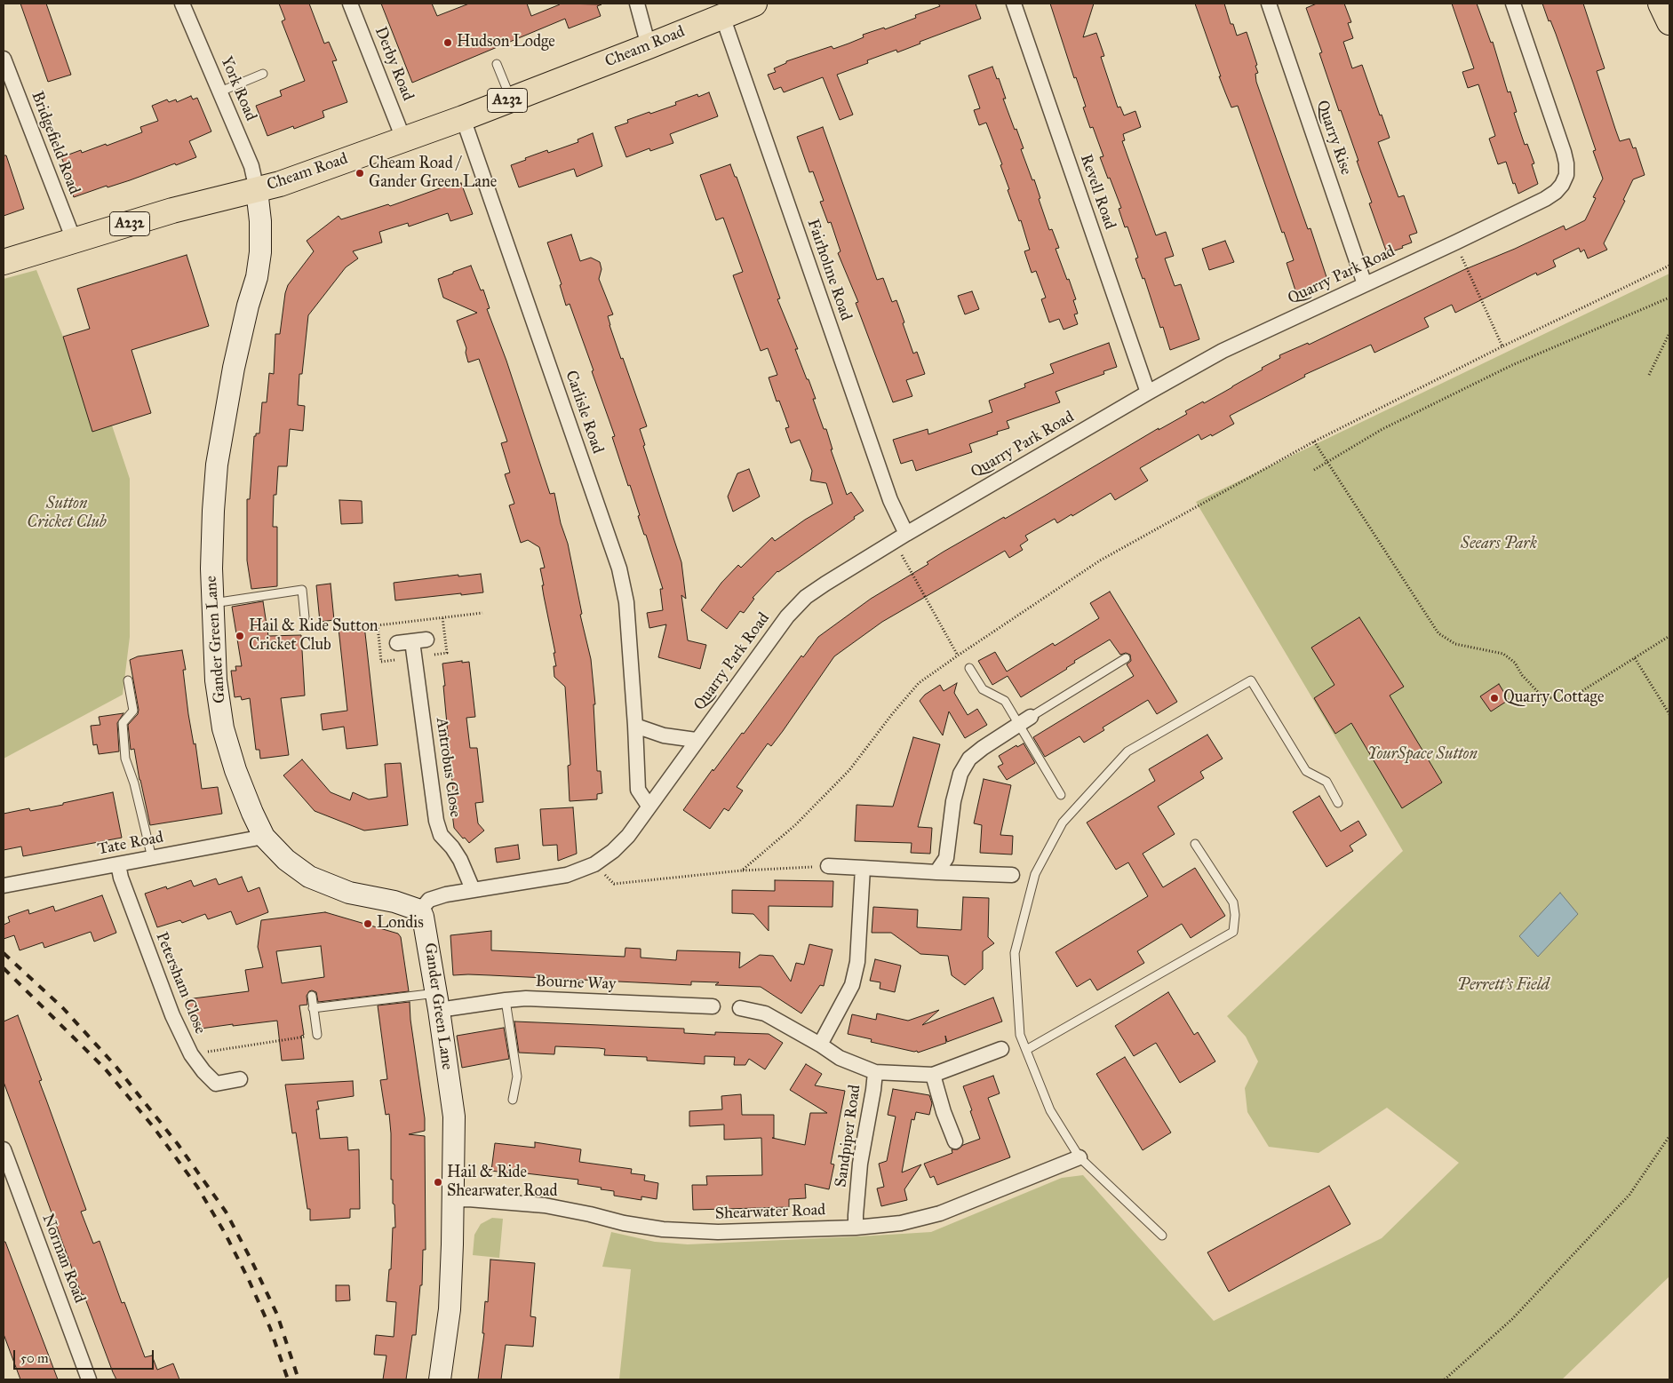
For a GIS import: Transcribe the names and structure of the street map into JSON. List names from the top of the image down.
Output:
{
  "streets": {
    "highway": ["Cheam Road", "A232"],
    "street": [
      "Derby Road",
      "York Road",
      "Quarry Rise",
      "Bridgefield Road",
      "Revell Road",
      "Fairholme Road",
      "Quarry Park Road",
      "Carlisle Road",
      "Gander Green Lane",
      "Antrobus Close",
      "Tate Road",
      "Petersham Close",
      "Bourne Way",
      "Sandpiper Road",
      "Shearwater Road",
      "Norman Road"
    ]
  },
  "crossings": [
    ["Cheam Road", "Derby Road"],
    ["Cheam Road", "York Road"],
    ["Cheam Road", "Bridgefield Road"],
    ["Cheam Road", "Fairholme Road"],
    ["Cheam Road", "Carlisle Road"],
    ["Cheam Road", "Gander Green Lane"],
    ["York Road", "Gander Green Lane"],
    ["Quarry Rise", "Quarry Park Road"],
    ["Revell Road", "Quarry Park Road"],
    ["Fairholme Road", "Quarry Park Road"],
    ["Quarry Park Road", "Carlisle Road"],
    ["Quarry Park Road", "Gander Green Lane"],
    ["Quarry Park Road", "Antrobus Close"],
    ["Gander Green Lane", "Tate Road"],
    ["Gander Green Lane", "Bourne Way"],
    ["Gander Green Lane", "Shearwater Road"],
    ["Tate Road", "Petersham Close"],
    ["Sandpiper Road", "Shearwater Road"]
  ],
  "parks": [
    "Sutton Cricket Club",
    "Seears Park",
    "YourSpace Sutton",
    "Perrett's Field"
  ],
  "places": [
    "Hudson Lodge",
    "Cheam Road / Gander Green Lane",
    "Hail & Ride Sutton Cricket Club",
    "Quarry Cottage",
    "Londis",
    "Hail & Ride Shearwater Road"
  ],
  "scale_bar": "50 m"
}
